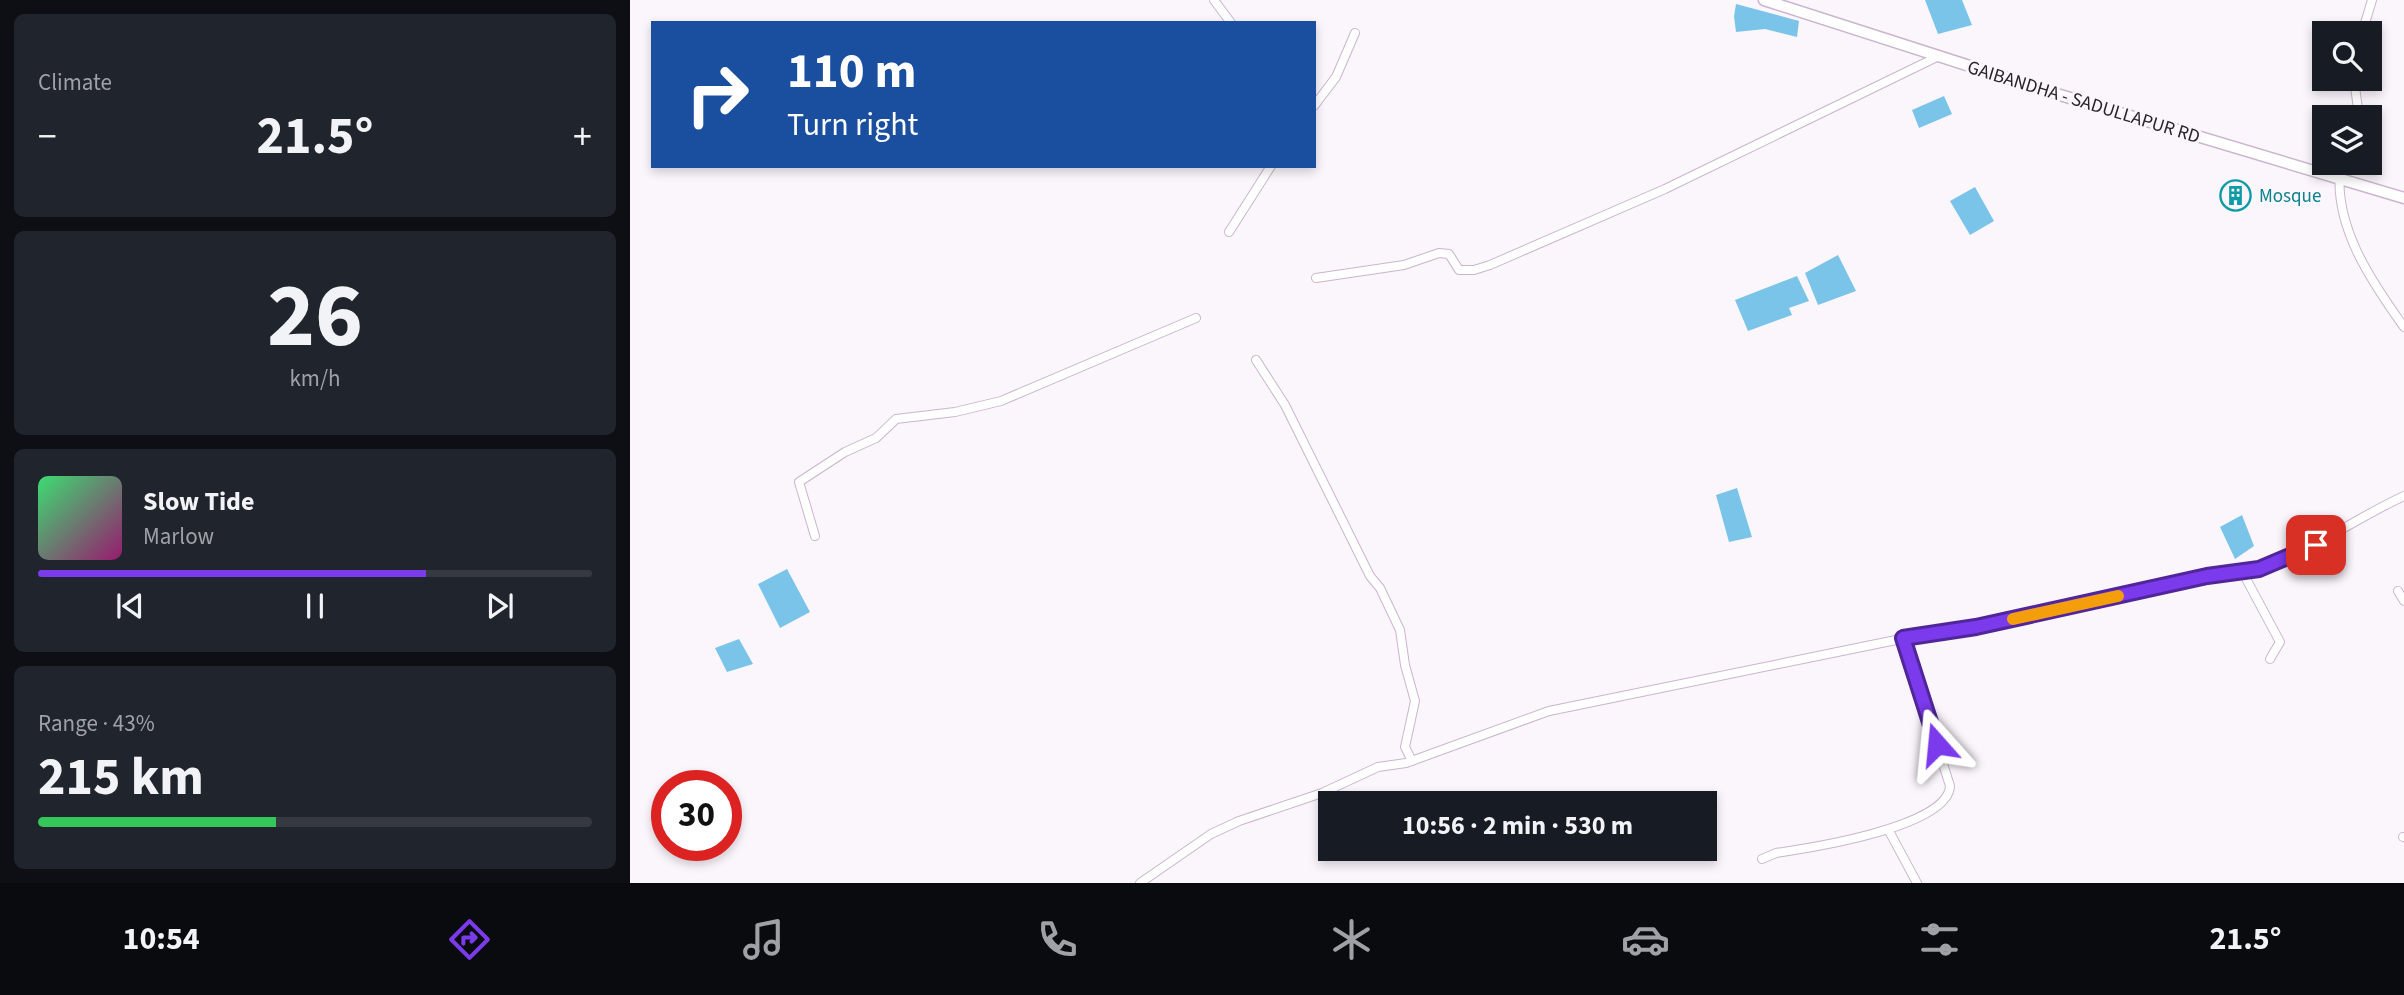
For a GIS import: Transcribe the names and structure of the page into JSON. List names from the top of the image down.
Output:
{
  "streets": {
    "main road": ["GAIBANDHA - SADULLAPUR RD"]
  },
  "places": {
    "building": ["Mosque"]
  },
  "page": {
    "tile": [
      "Climate",
      ["26", "km/h"],
      ["Range · 43%", "215 km"]
    ],
    "turn": ["110 m", "Turn right"],
    "heat": ["−", "21.5°", "+"],
    "song": ["Slow Tide", "Marlow"],
    "limit": "30",
    "trip": "10:56 · 2 min · 530 m",
    "tabs": ["10:54", "21.5°"]
  }
}
